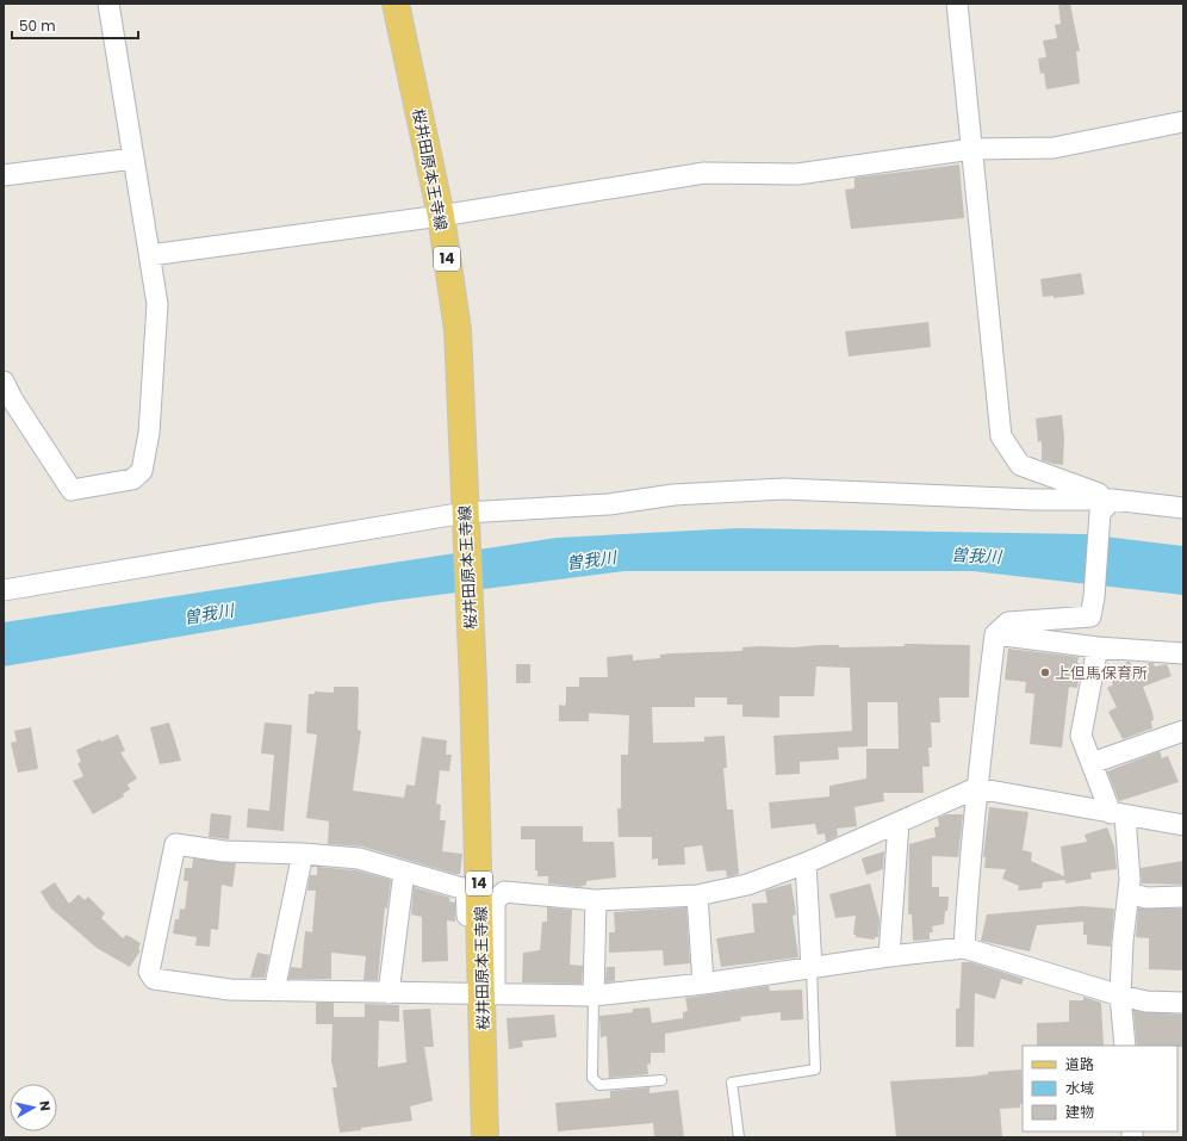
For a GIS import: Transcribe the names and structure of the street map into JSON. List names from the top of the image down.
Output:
{
  "streets": {
    "main road": ["桜井田原本王寺線", "14"]
  },
  "water": ["曽我川"],
  "places": ["上但馬保育所"],
  "legend": ["道路", "水域", "建物"],
  "scale_bar": "50 m",
  "north": "right"
}
